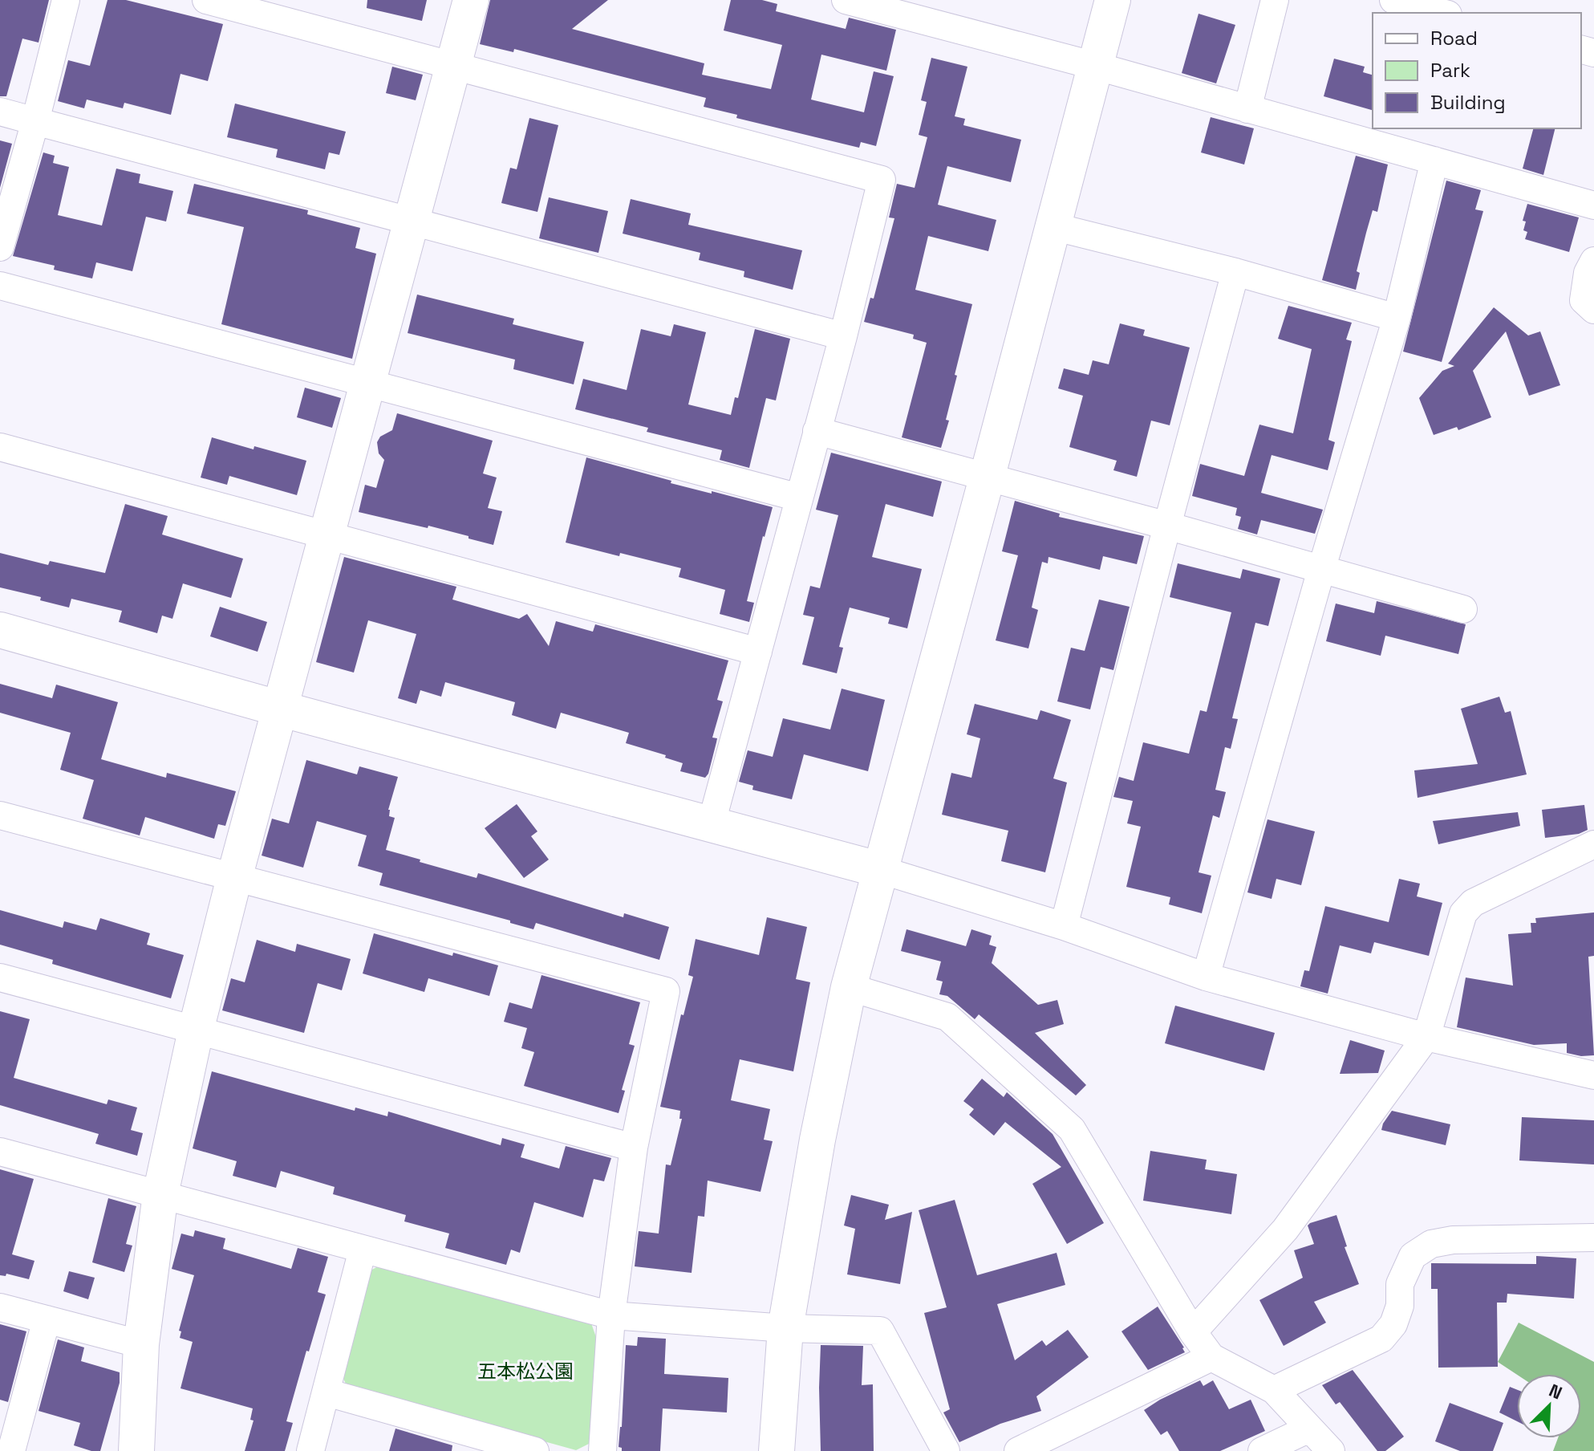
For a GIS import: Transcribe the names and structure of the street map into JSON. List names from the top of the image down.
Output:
{
  "parks": ["五本松公園"],
  "legend": ["Road", "Park", "Building"],
  "north": "top right"
}
